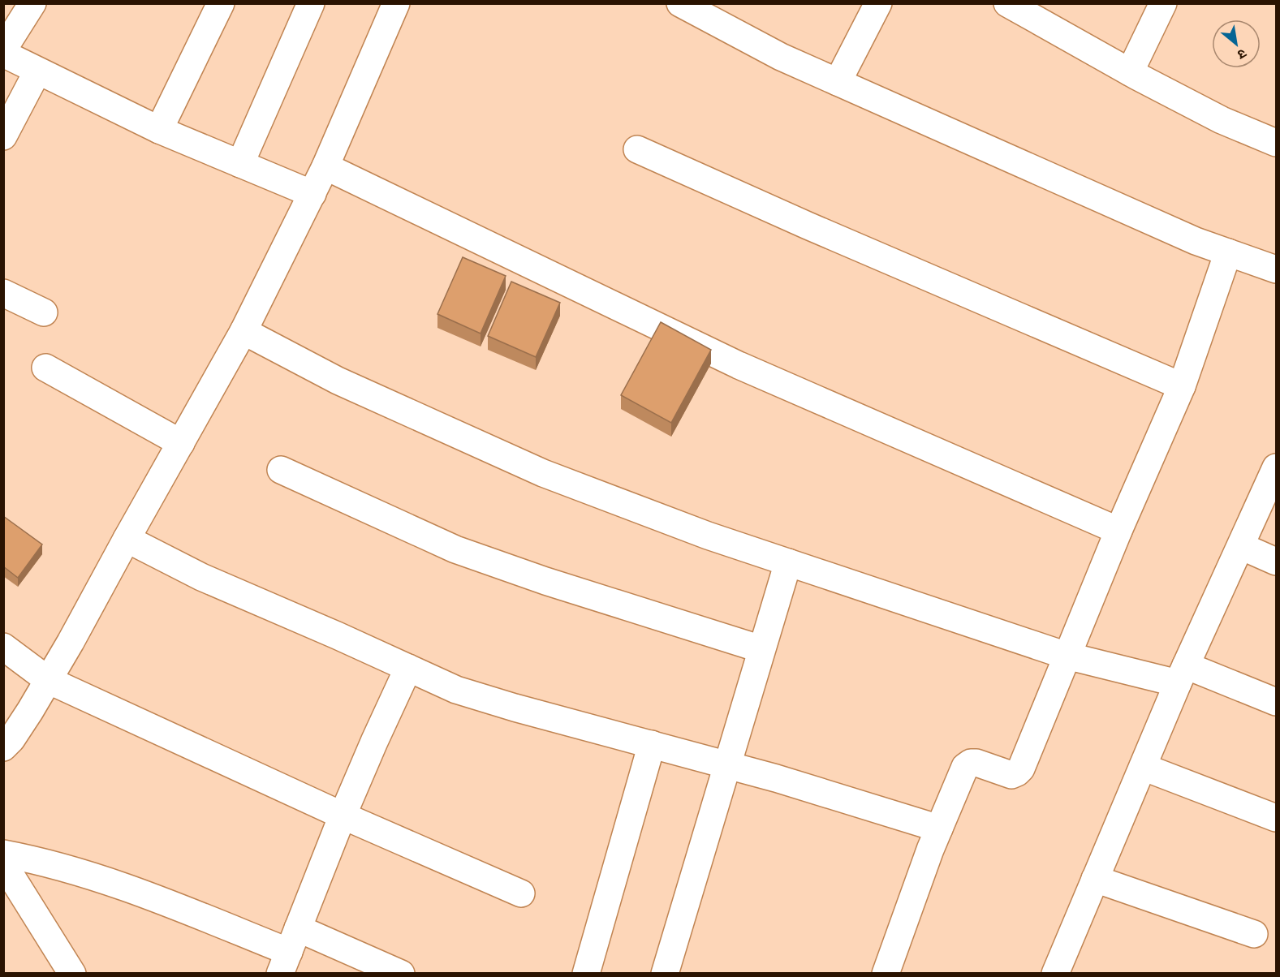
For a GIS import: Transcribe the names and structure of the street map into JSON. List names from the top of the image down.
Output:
{
  "north": "bottom right"
}
